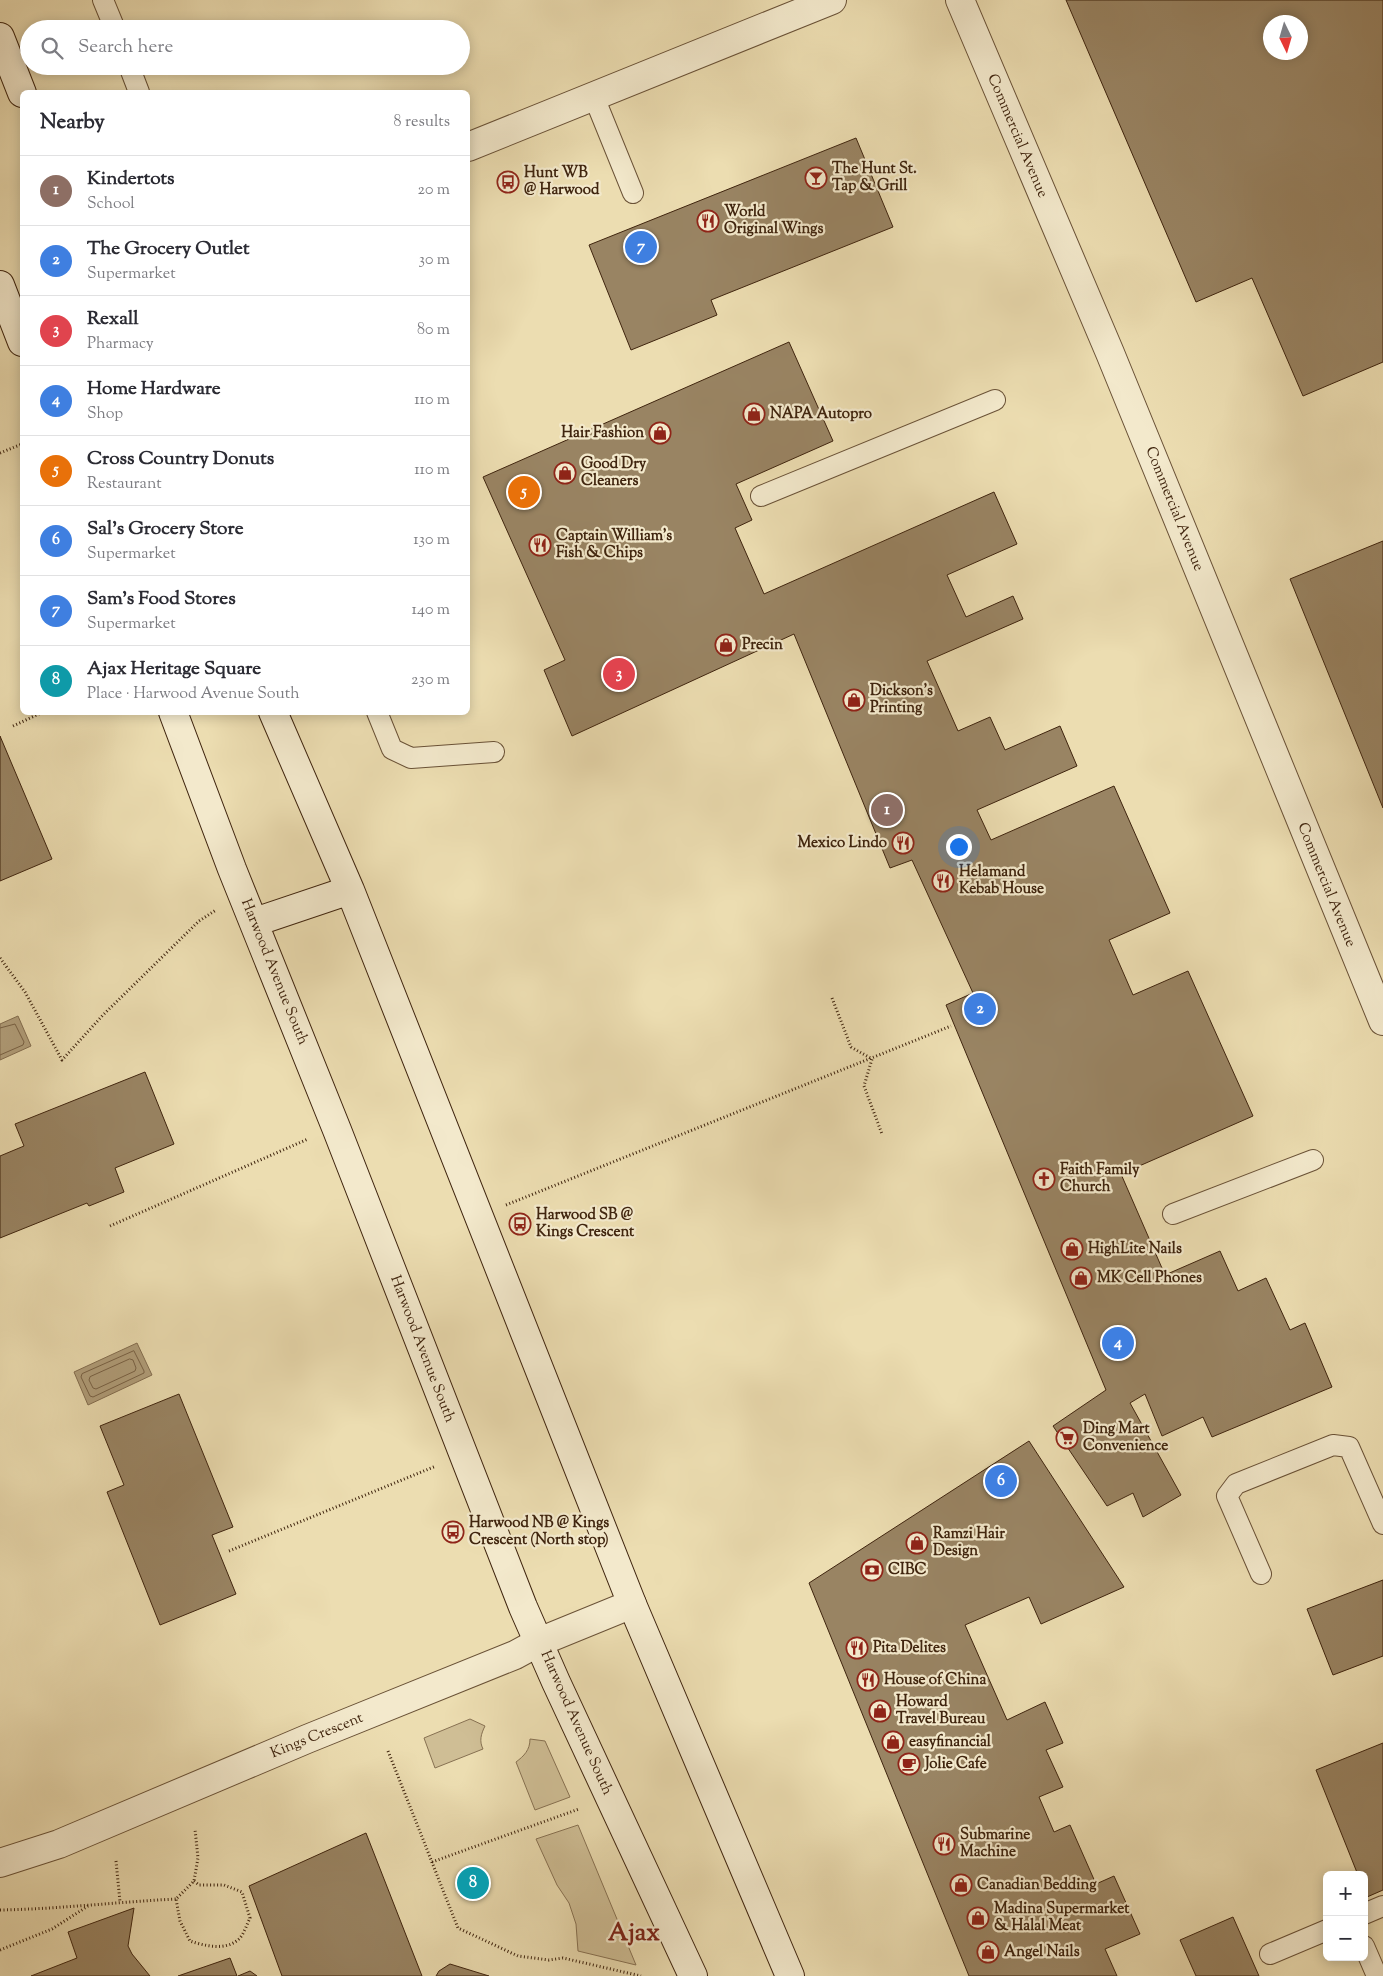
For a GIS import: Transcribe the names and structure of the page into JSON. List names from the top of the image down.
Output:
{
  "streets": {
    "main road": ["Commercial Avenue", "Harwood Avenue South", "Kings Crescent"]
  },
  "crossings": [
    ["Harwood Avenue South", "Kings Crescent"]
  ],
  "districts": ["Ajax"],
  "places": {
    "bar": ["The Hunt St. Tap & Grill"],
    "bus stop": ["Hunt WB @ Harwood", "Harwood SB @ Kings Crescent", "Harwood NB @ Kings Crescent (North stop)"],
    "restaurant": [
      "World Original Wings",
      "Captain William's Fish & Chips",
      "Mexico Lindo",
      "Helamand Kebab House",
      "Pita Delites",
      "House of China",
      "Submarine Machine"
    ],
    "shop": [
      "NAPA Autopro",
      "Hair Fashion",
      "Good Dry Cleaners",
      "Precin",
      "Dickson's Printing",
      "HighLite Nails",
      "MK Cell Phones",
      "Ramzi Hair Design",
      "Howard Travel Bureau",
      "easyfinancial",
      "Canadian Bedding",
      "Madina Supermarket & Halal Meat",
      "Angel Nails"
    ],
    "church": ["Faith Family Church"],
    "supermarket": ["Ding Mart Convenience"],
    "bank": ["CIBC"],
    "cafe": ["Jolie Cafe"]
  },
  "north": "bottom",
  "page": {
    "search": "Search here",
    "heading": ["Nearby", "8 results"],
    "list": [
      {
        "mark": "1",
        "name": "Kindertots",
        "note": "School",
        "value": "20 m"
      },
      {
        "mark": "2",
        "name": "The Grocery Outlet",
        "note": "Supermarket",
        "value": "30 m"
      },
      {
        "mark": "3",
        "name": "Rexall",
        "note": "Pharmacy",
        "value": "80 m"
      },
      {
        "mark": "4",
        "name": "Home Hardware",
        "note": "Shop",
        "value": "110 m"
      },
      {
        "mark": "5",
        "name": "Cross Country Donuts",
        "note": "Restaurant",
        "value": "110 m"
      },
      {
        "mark": "6",
        "name": "Sal's Grocery Store",
        "note": "Supermarket",
        "value": "130 m"
      },
      {
        "mark": "7",
        "name": "Sam's Food Stores",
        "note": "Supermarket",
        "value": "140 m"
      },
      {
        "mark": "8",
        "name": "Ajax Heritage Square",
        "note": "Place · Harwood Avenue South",
        "value": "230 m"
      }
    ],
    "pins": [
      "7",
      "5",
      "3",
      "1",
      "2",
      "4",
      "6",
      "8"
    ],
    "map_buttons": ["+", "−"]
  }
}
